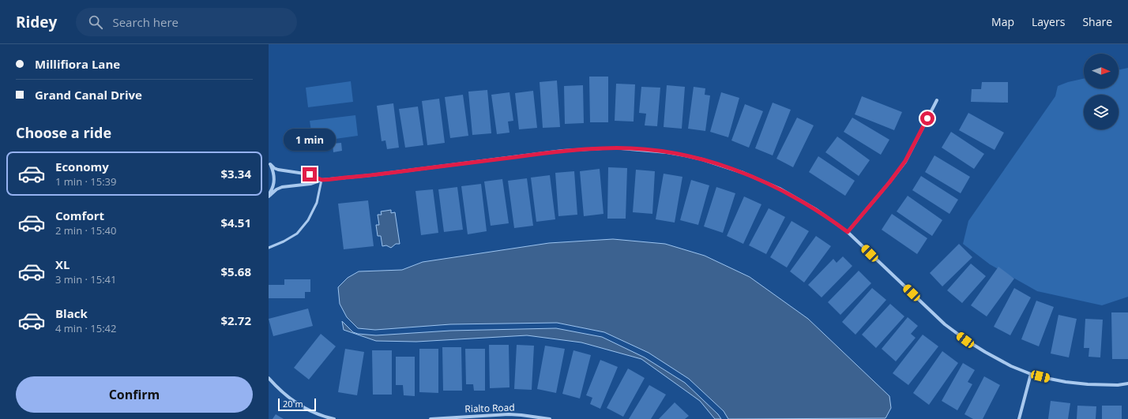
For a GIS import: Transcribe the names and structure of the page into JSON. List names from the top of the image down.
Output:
{
  "streets": {
    "street": ["Rialto Road"]
  },
  "scale_bar": "20 m",
  "north": "right",
  "page": {
    "header": "Ridey",
    "search": "Search here",
    "nav": ["Map", "Layers", "Share"],
    "banner": ["Millifiora Lane", "Grand Canal Drive"],
    "heading": "Choose a ride",
    "bubble": "1 min",
    "list": [
      {
        "name": "Economy",
        "note": "1 min · 15:39",
        "value": "$3.34"
      },
      {
        "name": "Comfort",
        "note": "2 min · 15:40",
        "value": "$4.51"
      },
      {
        "name": "XL",
        "note": "3 min · 15:41",
        "value": "$5.68"
      },
      {
        "name": "Black",
        "note": "4 min · 15:42",
        "value": "$2.72"
      }
    ],
    "buttons": "Confirm",
    "scale": "20 m"
  }
}
